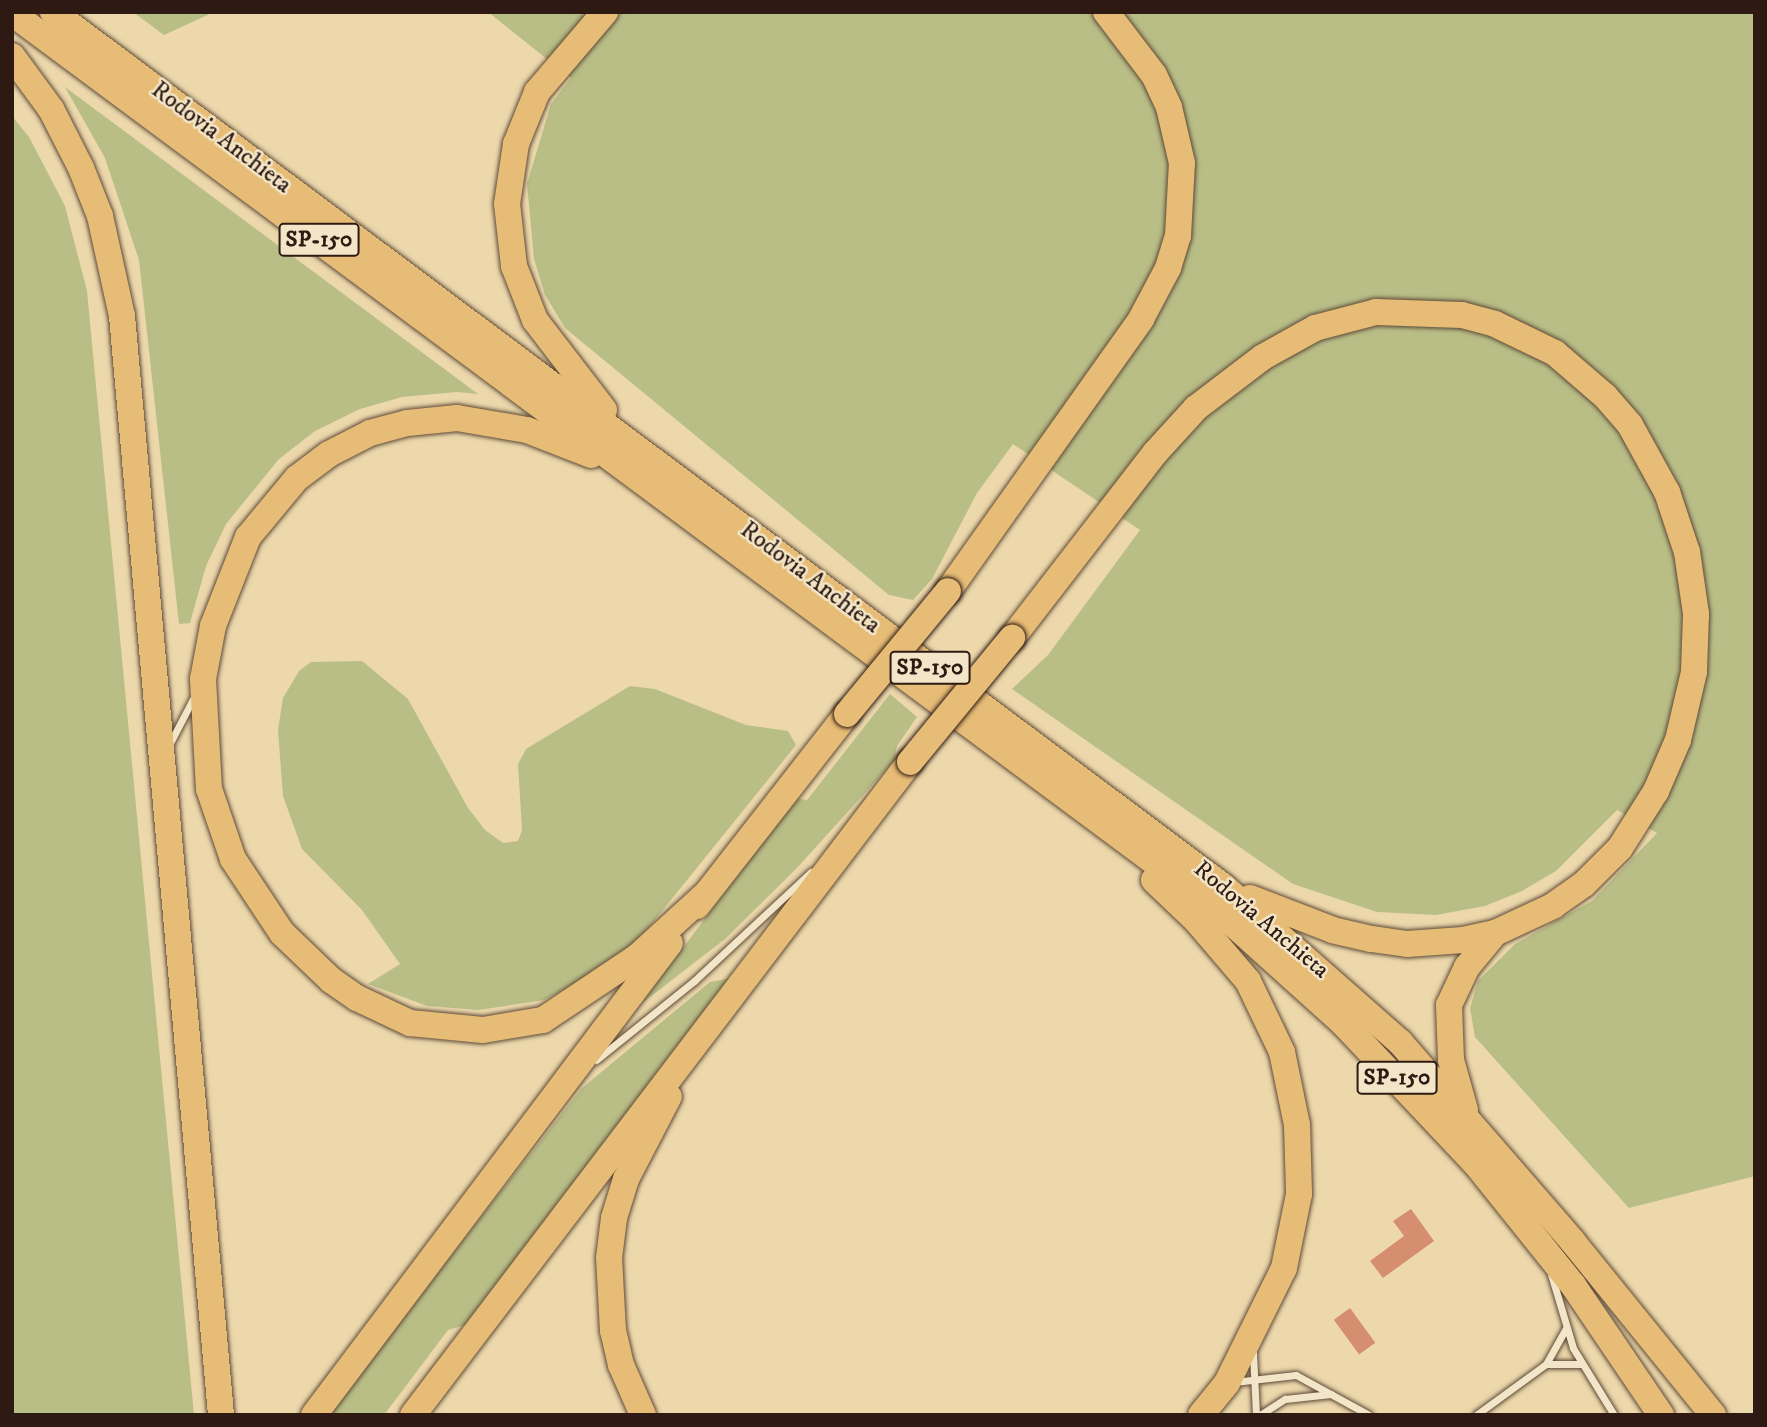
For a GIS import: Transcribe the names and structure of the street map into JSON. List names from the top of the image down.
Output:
{
  "streets": {
    "highway": ["Rodovia Anchieta", "SP-150"]
  }
}
